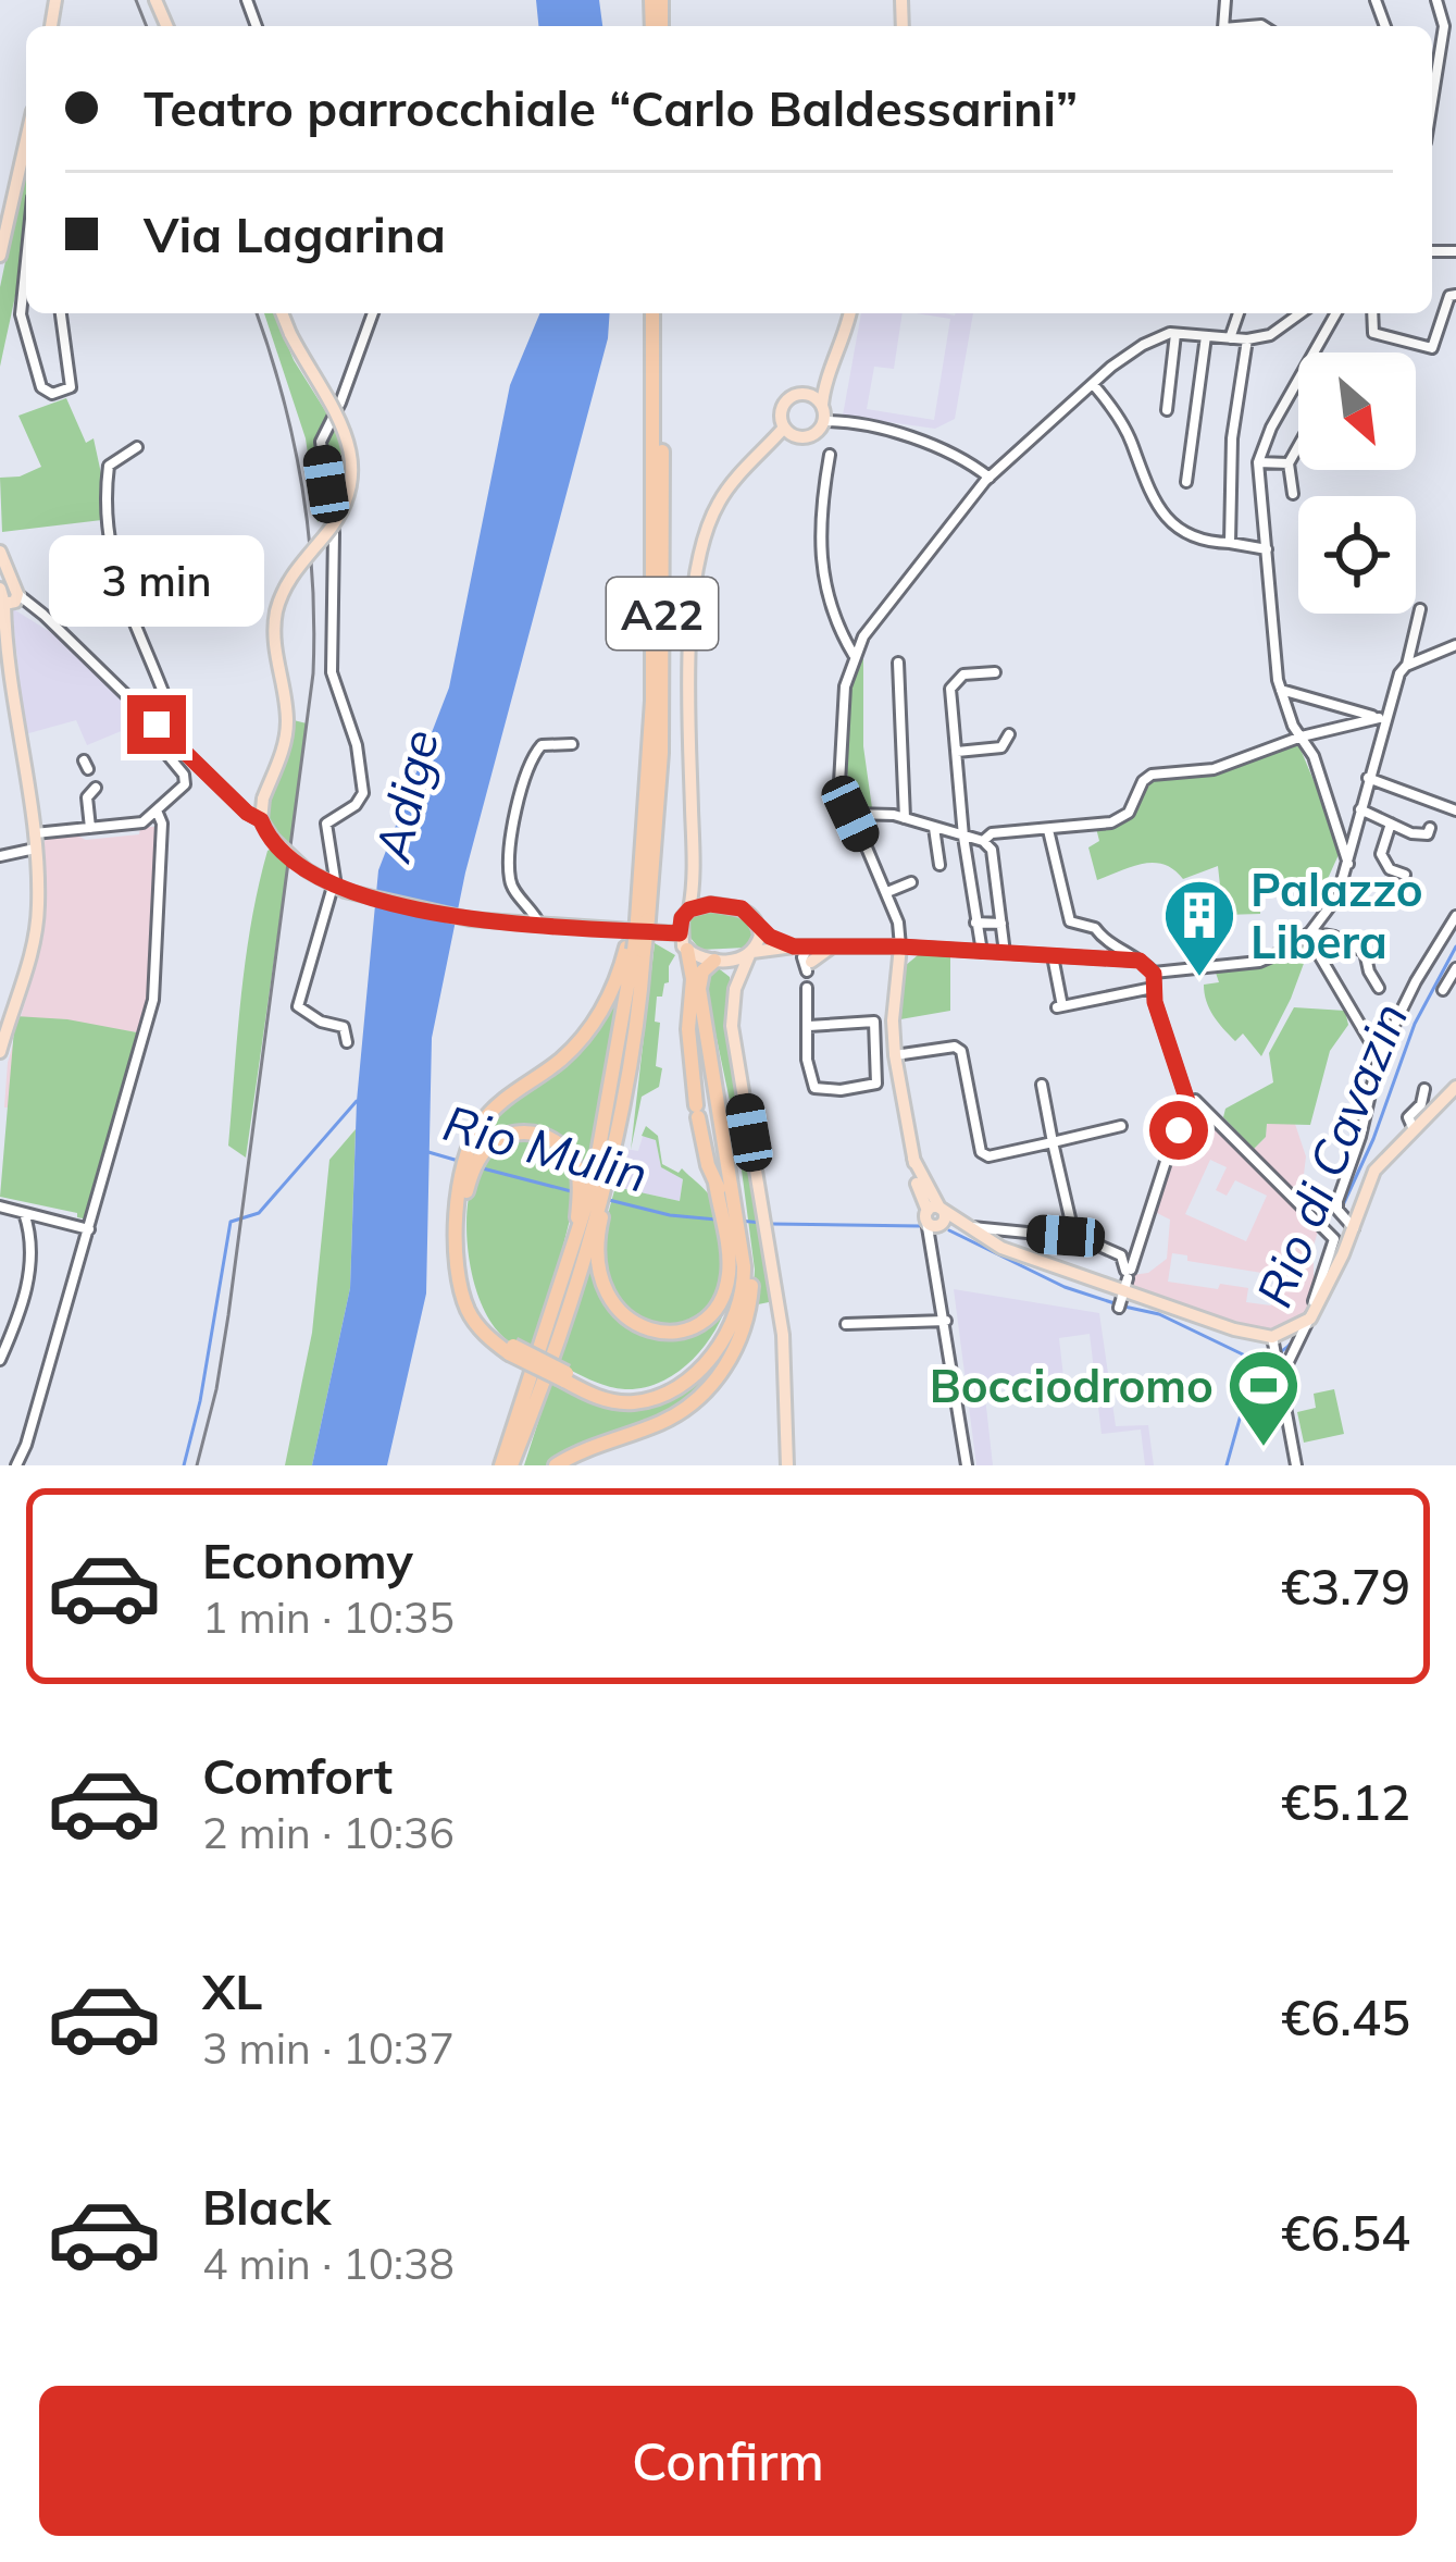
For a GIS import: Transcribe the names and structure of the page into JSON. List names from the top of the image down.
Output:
{
  "streets": {
    "highway": ["A22"]
  },
  "water": ["Adige", "Rio Mulin", "Rio di Cavazin"],
  "places": {
    "building": ["Palazzo Libera"],
    "sports": ["Bocciodromo"]
  },
  "north": "bottom right",
  "page": {
    "banner": ["Teatro parrocchiale “Carlo Baldessarini”", "Via Lagarina"],
    "bubble": "3 min",
    "list": [
      {
        "name": "Economy",
        "note": "1 min · 10:35",
        "value": "€3.79"
      },
      {
        "name": "Comfort",
        "note": "2 min · 10:36",
        "value": "€5.12"
      },
      {
        "name": "XL",
        "note": "3 min · 10:37",
        "value": "€6.45"
      },
      {
        "name": "Black",
        "note": "4 min · 10:38",
        "value": "€6.54"
      }
    ],
    "buttons": "Confirm"
  }
}
